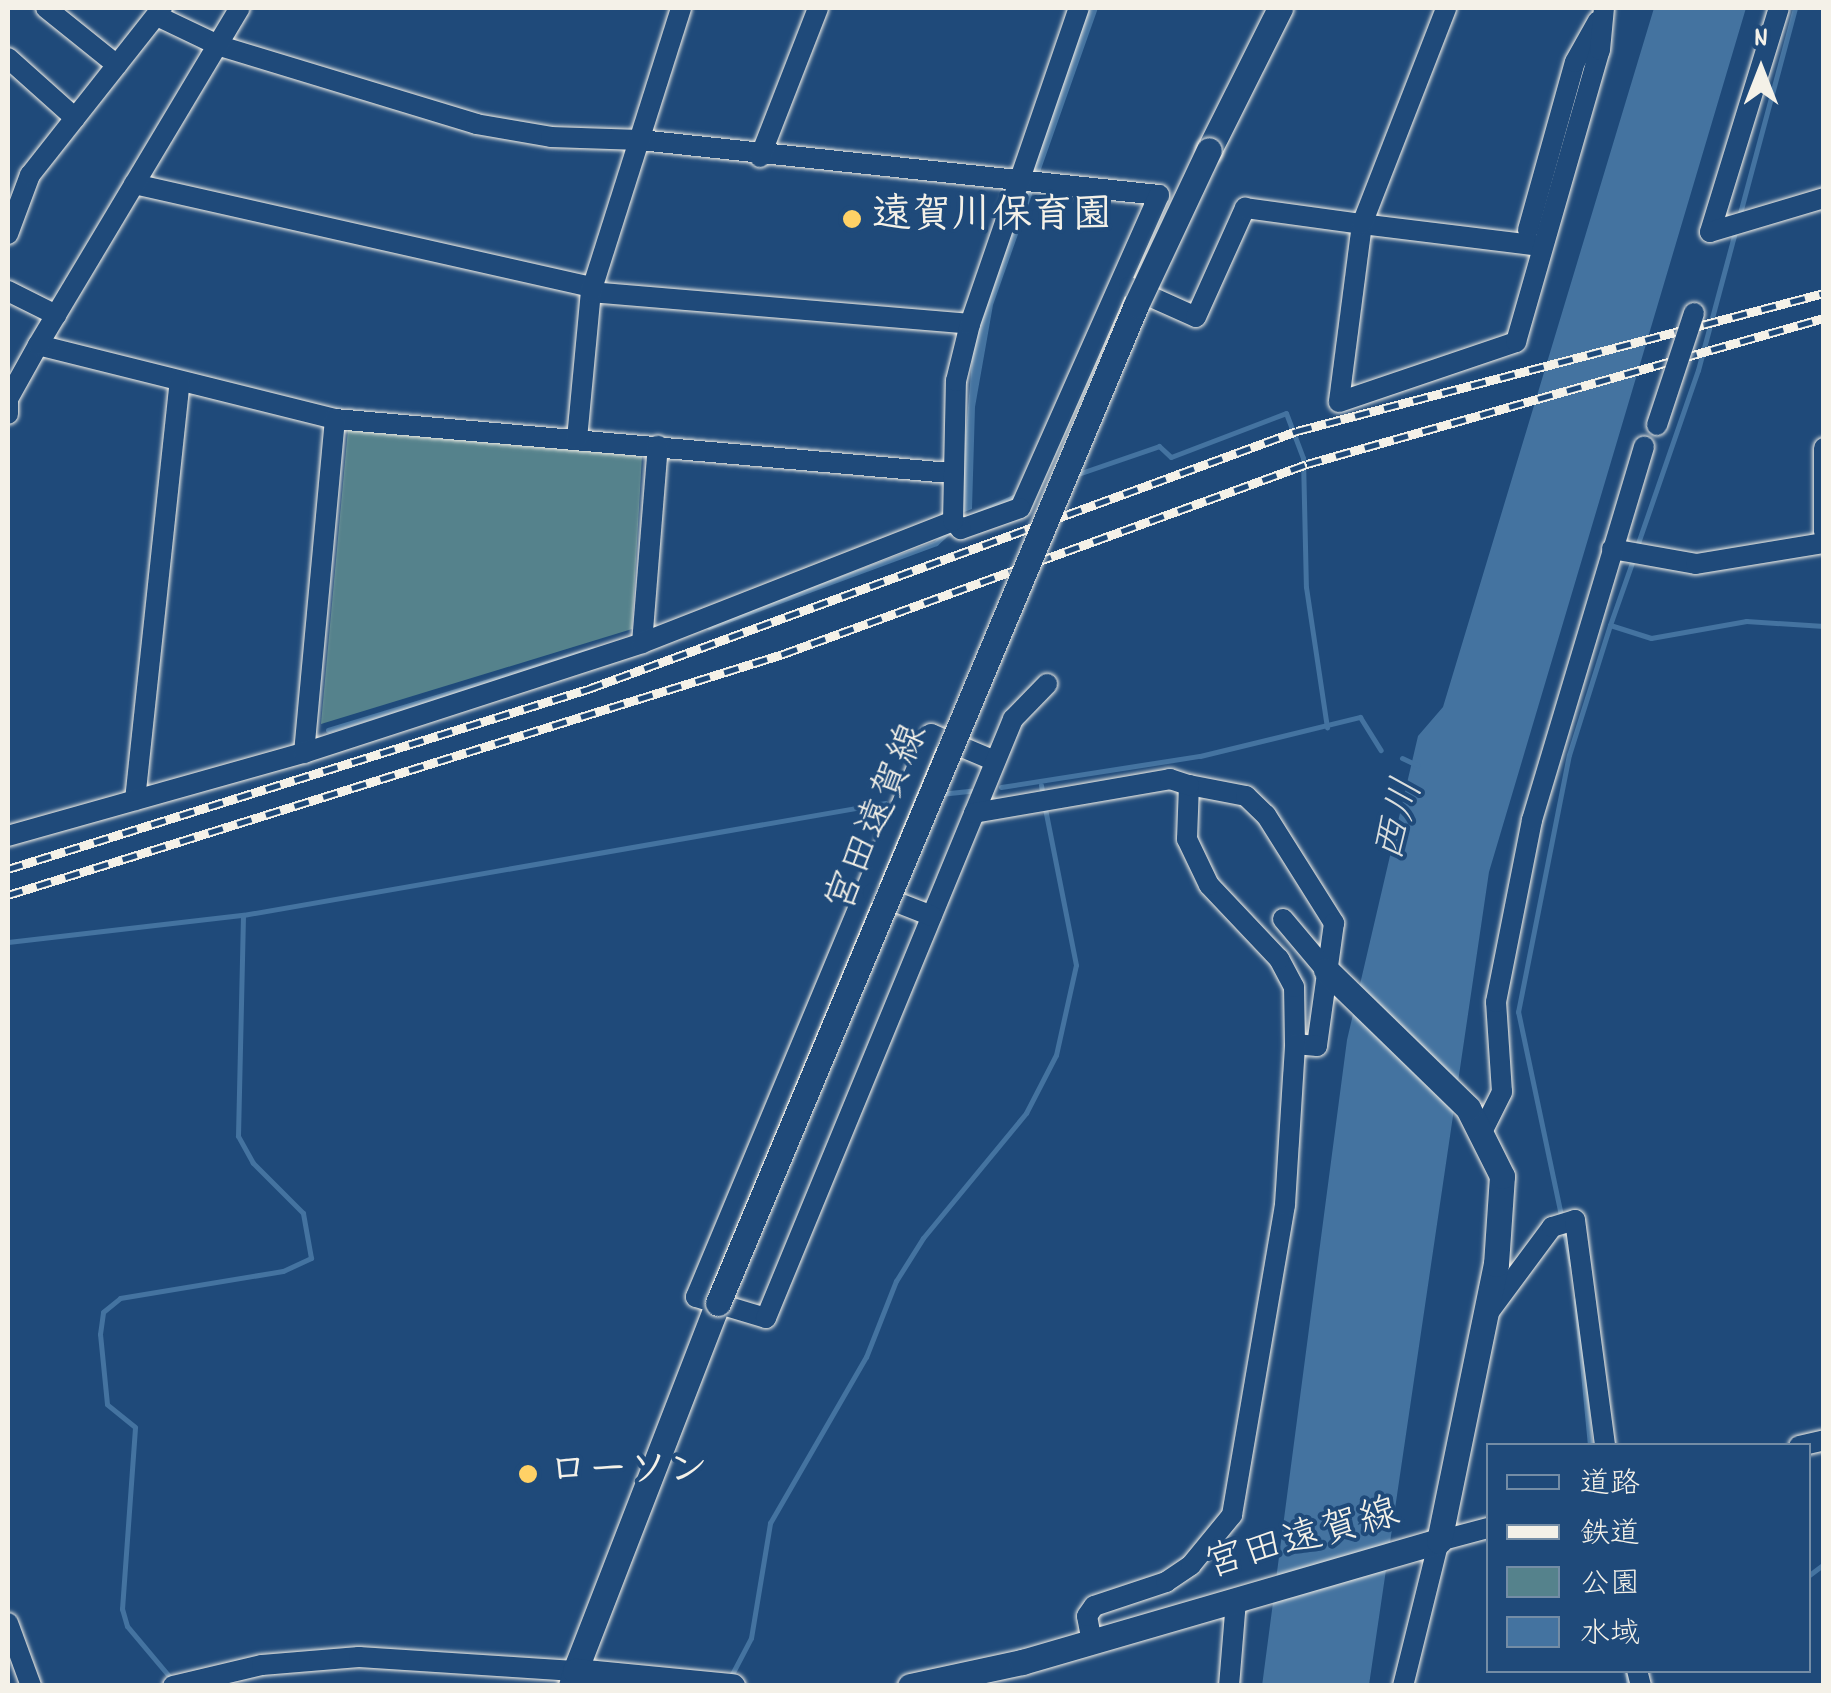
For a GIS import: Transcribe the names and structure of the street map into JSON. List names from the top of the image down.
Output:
{
  "streets": {
    "main road": ["宮田遠賀線"]
  },
  "water": ["西川"],
  "places": ["遠賀川保育園", "ローソン"],
  "legend": [
    "道路",
    "鉄道",
    "公園",
    "水域"
  ],
  "north": "top"
}
